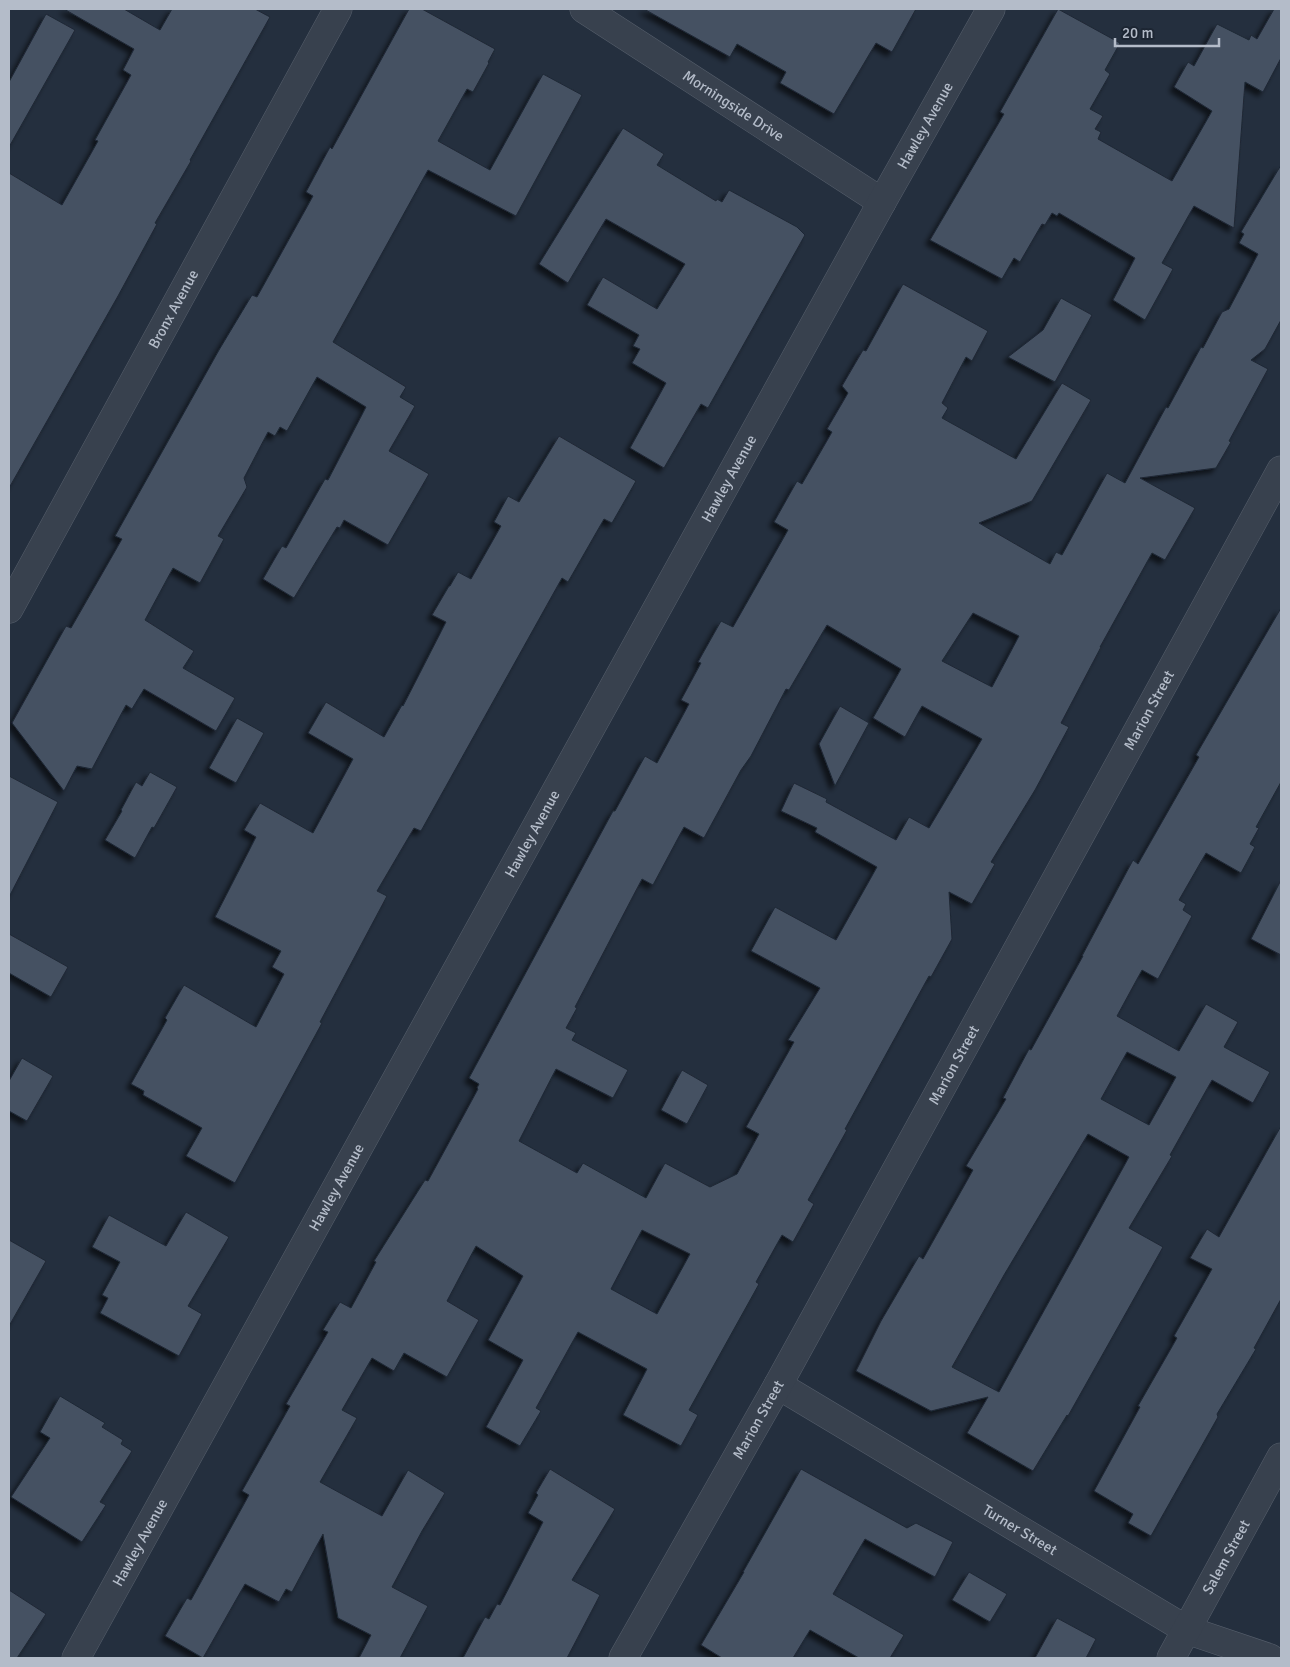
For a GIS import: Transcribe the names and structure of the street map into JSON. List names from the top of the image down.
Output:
{
  "streets": {
    "street": [
      "Morningside Drive",
      "Hawley Avenue",
      "Bronx Avenue",
      "Marion Street",
      "Turner Street",
      "Salem Street"
    ]
  },
  "crossings": [
    ["Morningside Drive", "Hawley Avenue"],
    ["Marion Street", "Turner Street"],
    ["Turner Street", "Salem Street"]
  ],
  "scale_bar": "20 m"
}
